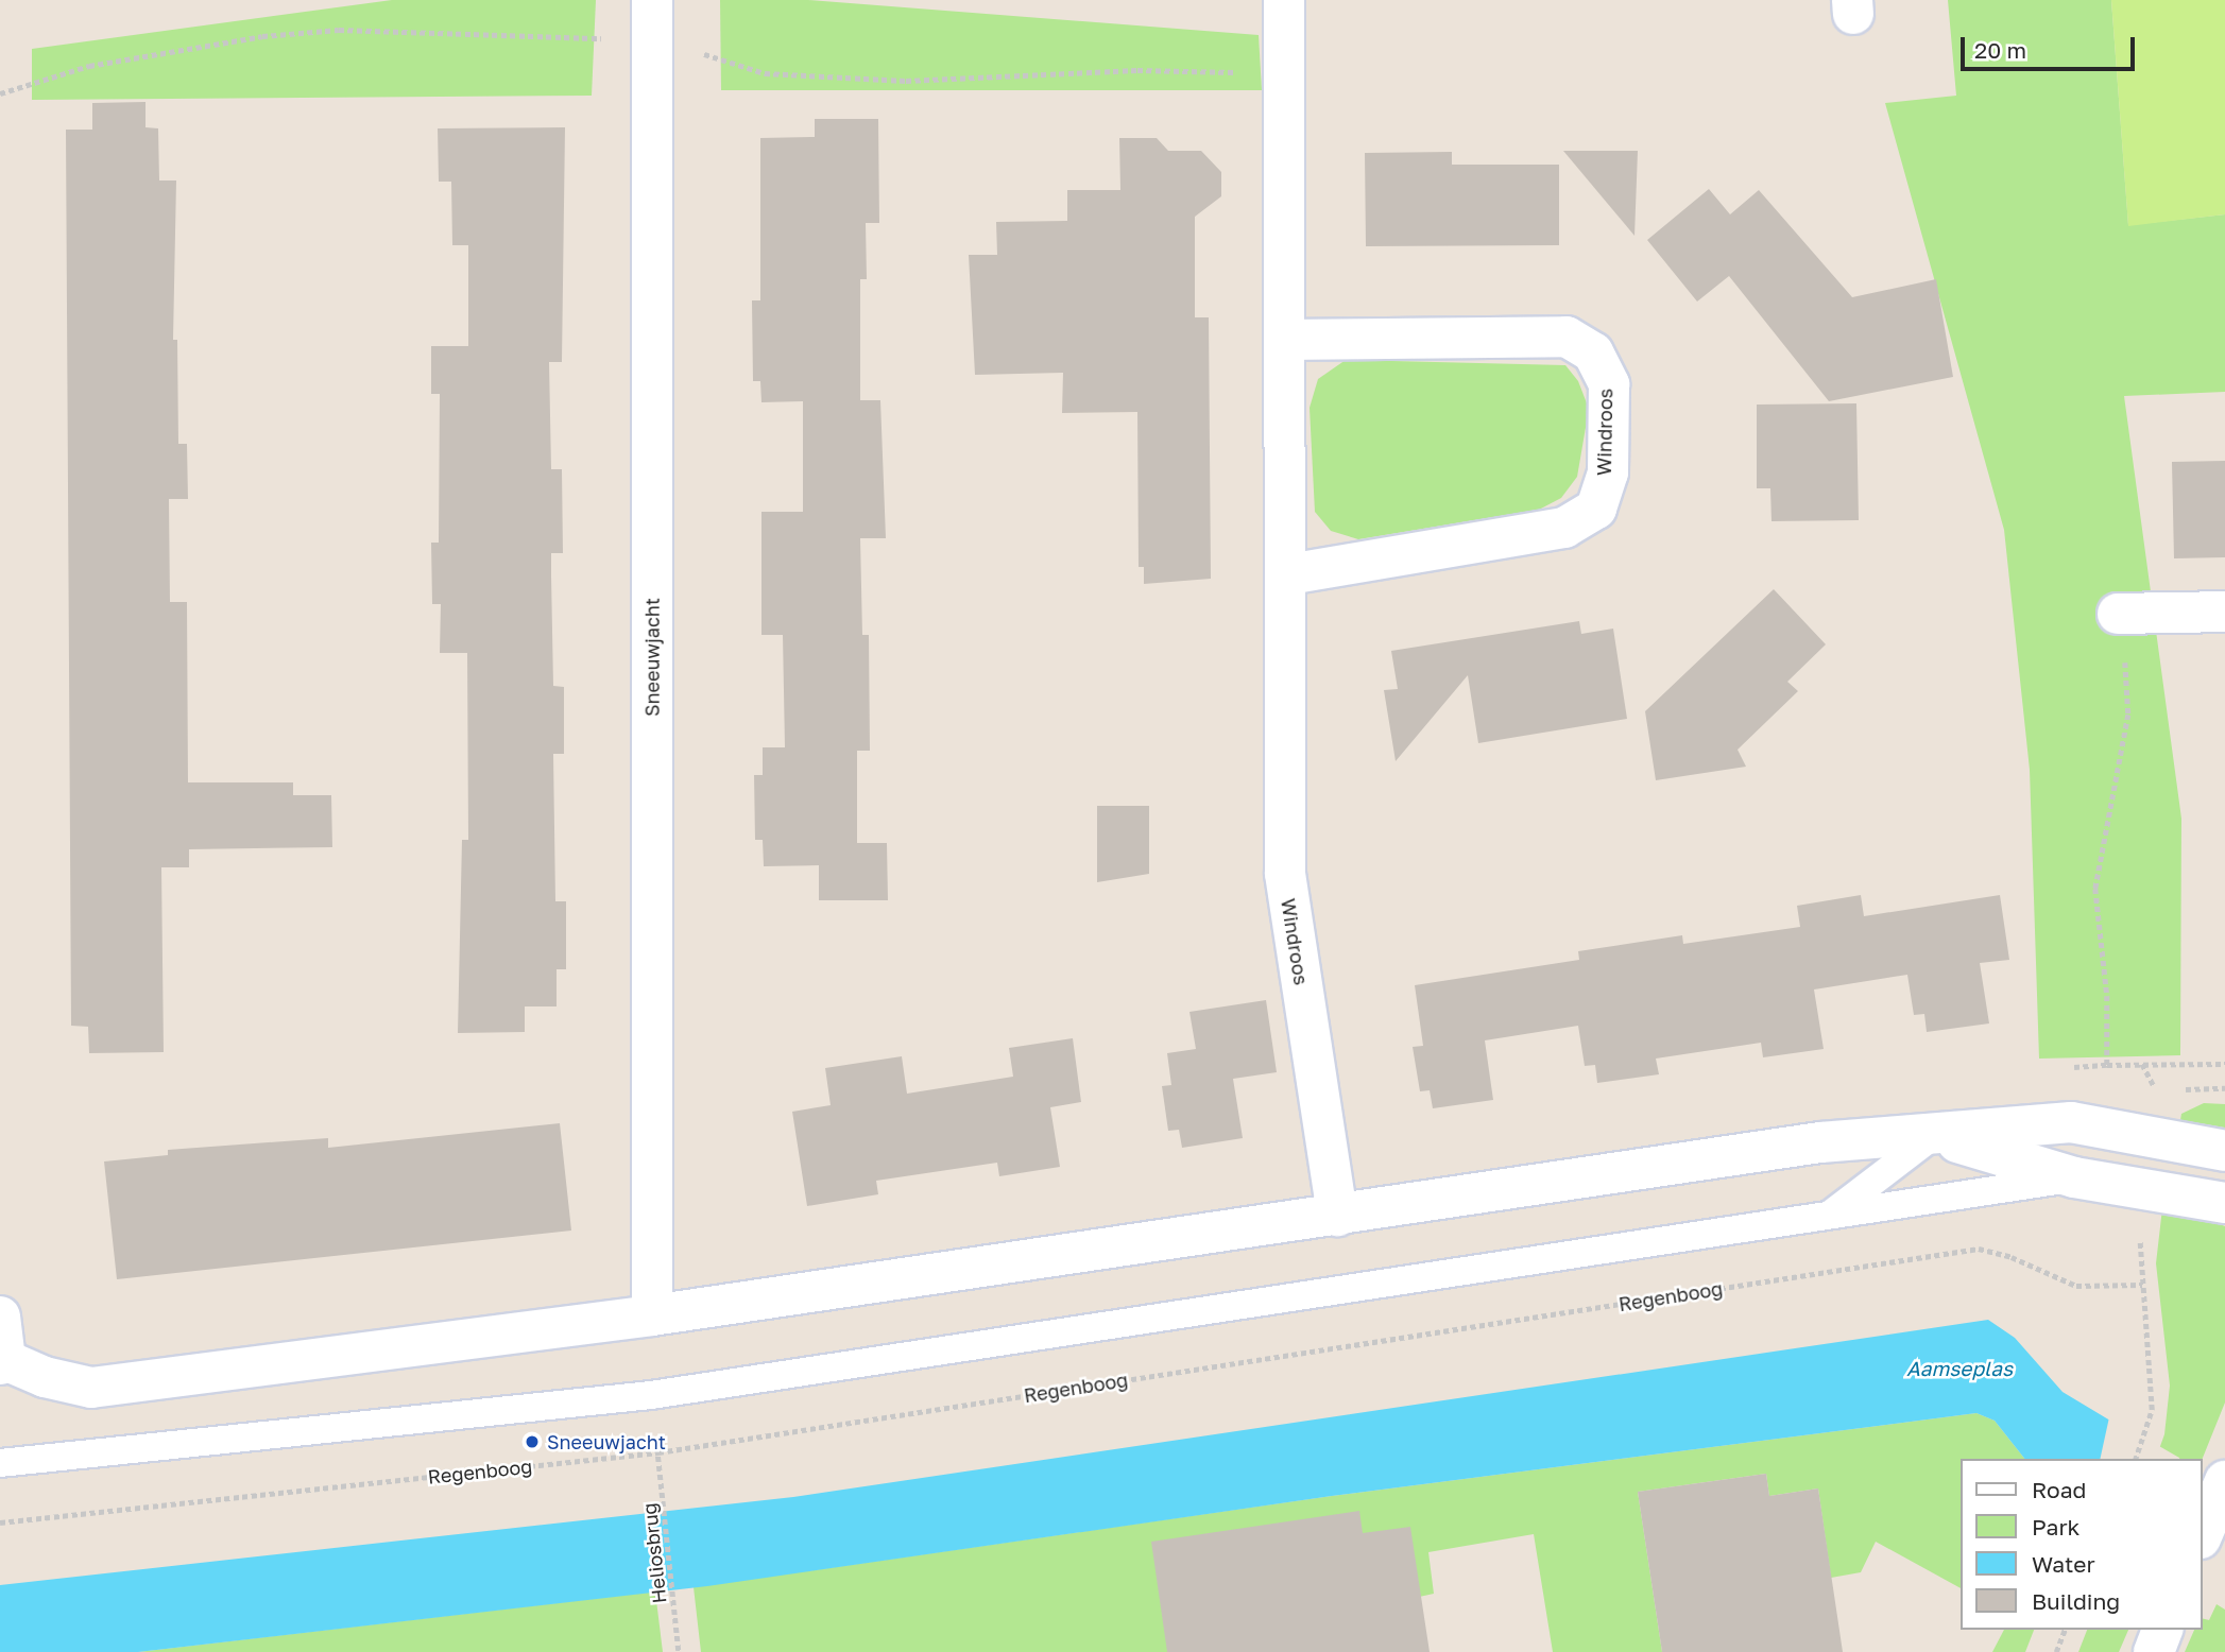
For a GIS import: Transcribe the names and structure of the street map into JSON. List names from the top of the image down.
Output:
{
  "streets": {
    "street": ["Windroos", "Sneeuwjacht"],
    "path": ["Regenboog", "Heliosbrug"]
  },
  "crossings": [
    ["Regenboog", "Heliosbrug"]
  ],
  "water": ["Aamseplas"],
  "places": ["Sneeuwjacht"],
  "legend": [
    "Road",
    "Park",
    "Water",
    "Building"
  ],
  "scale_bar": "20 m"
}
